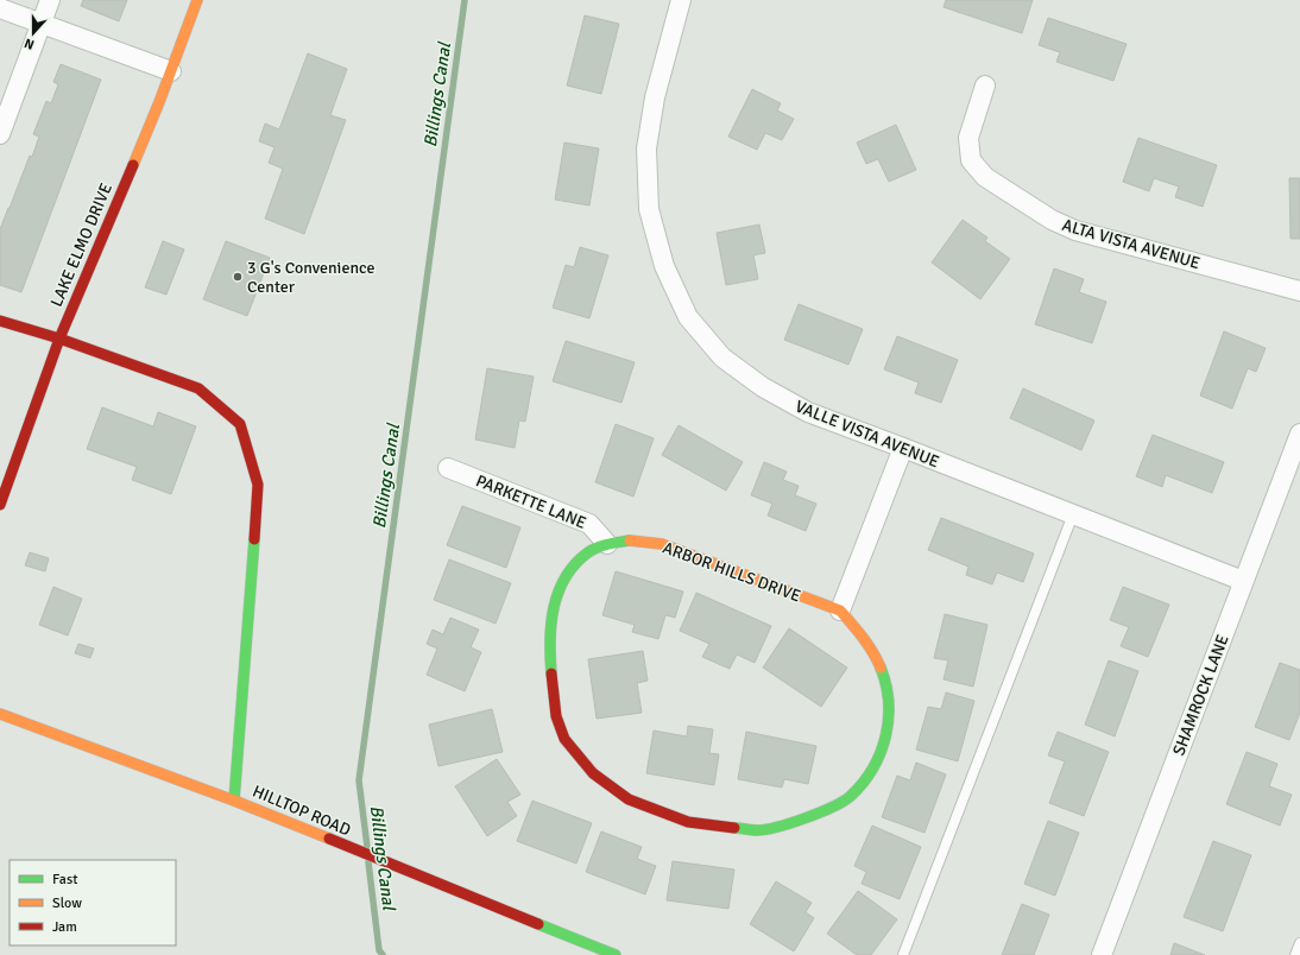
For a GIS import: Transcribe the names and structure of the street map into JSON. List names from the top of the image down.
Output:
{
  "streets": {
    "main road": ["LAKE ELMO DRIVE", "ARBOR HILLS DRIVE", "HILLTOP ROAD"],
    "street": [
      "ALTA VISTA AVENUE",
      "VALLE VISTA AVENUE",
      "PARKETTE LANE",
      "SHAMROCK LANE"
    ]
  },
  "crossings": [
    ["VALLE VISTA AVENUE", "SHAMROCK LANE"],
    ["PARKETTE LANE", "ARBOR HILLS DRIVE"]
  ],
  "water": ["Billings Canal"],
  "places": ["3 G's Convenience Center"],
  "legend": ["Fast", "Slow", "Jam"],
  "north": "bottom"
}
